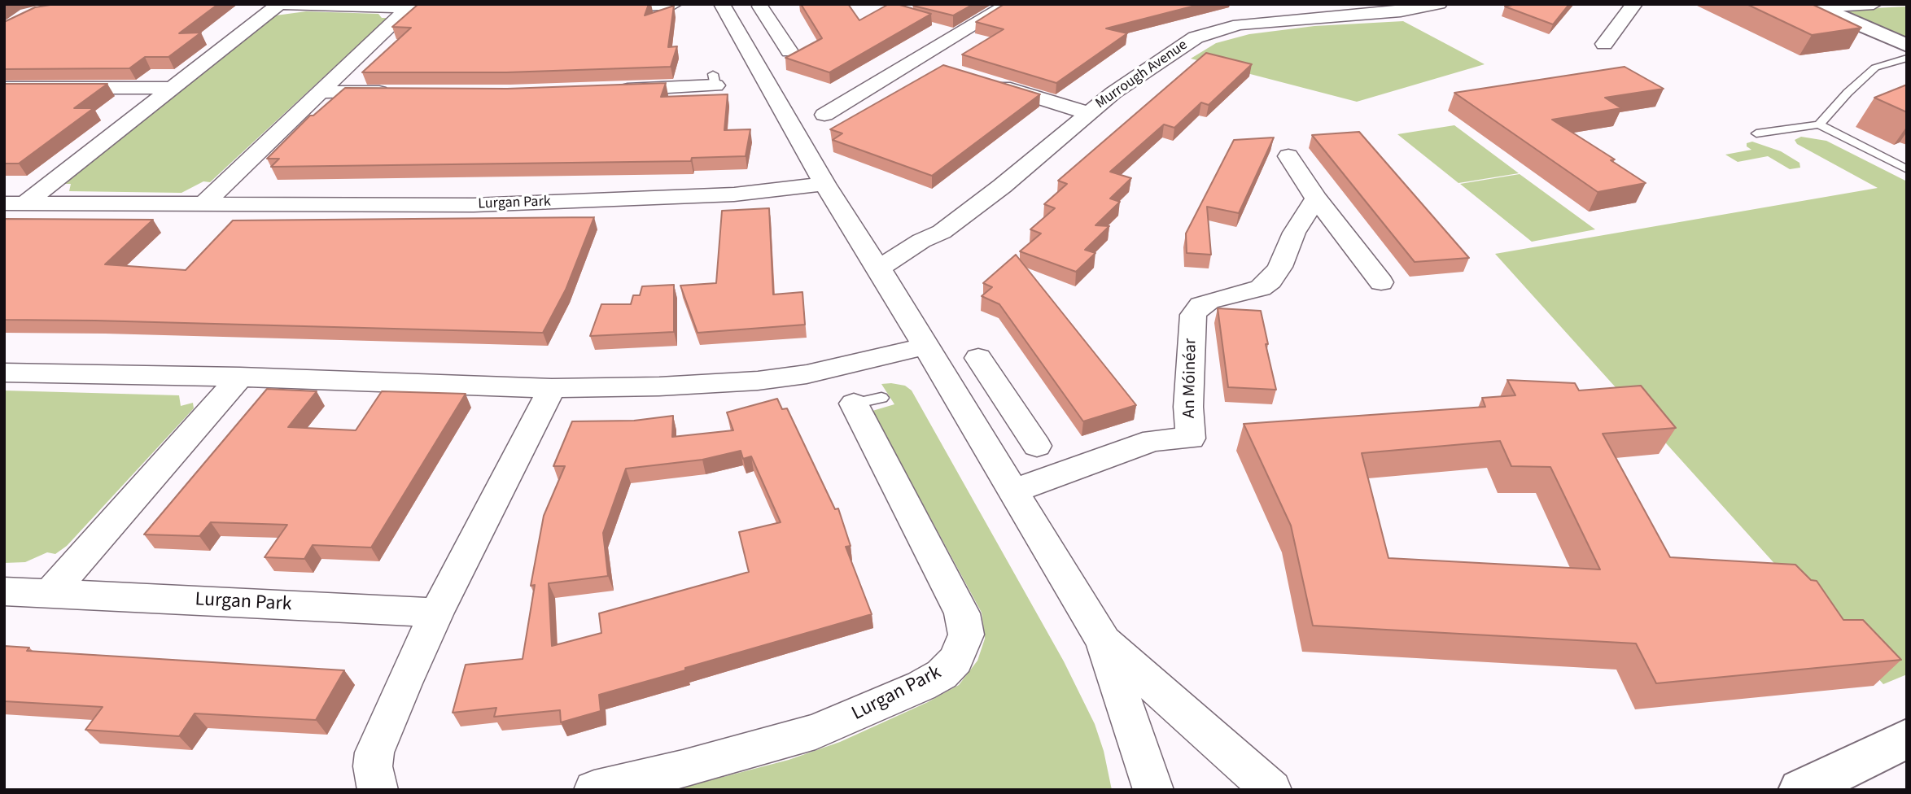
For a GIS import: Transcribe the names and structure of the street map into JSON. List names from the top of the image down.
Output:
{
  "streets": {
    "street": ["Murrough Avenue", "Lurgan Park", "An Móinéar"]
  }
}
